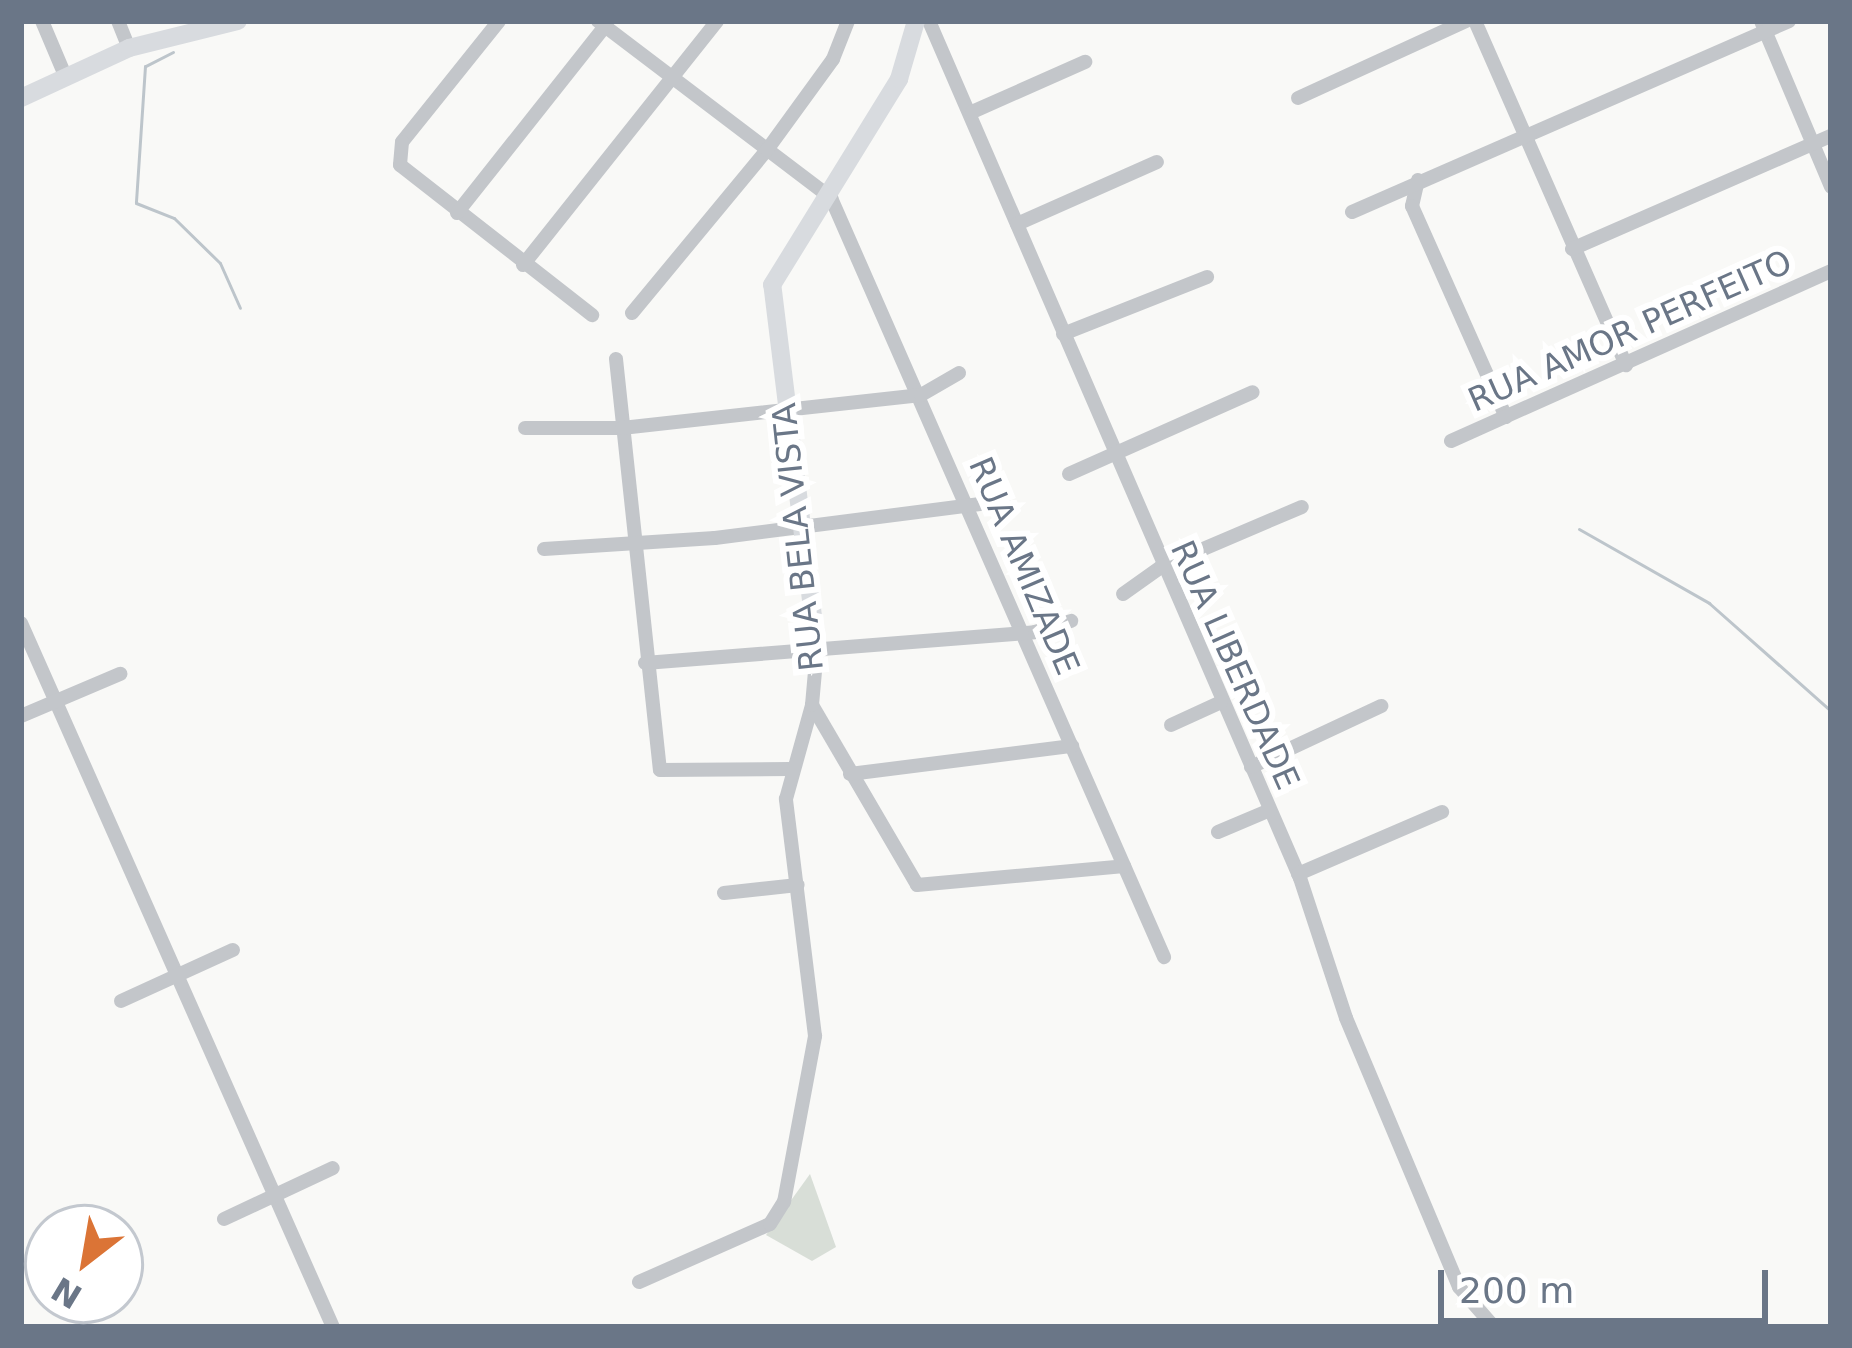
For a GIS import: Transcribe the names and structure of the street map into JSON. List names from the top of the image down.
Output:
{
  "streets": {
    "street": [
      "RUA AMOR PERFEITO",
      "RUA BELA VISTA",
      "RUA AMIZADE",
      "RUA LIBERDADE"
    ]
  },
  "crossings": [
    ["RUA BELA VISTA", "RUA AMIZADE"]
  ],
  "scale_bar": "200 m",
  "north": "bottom left"
}
